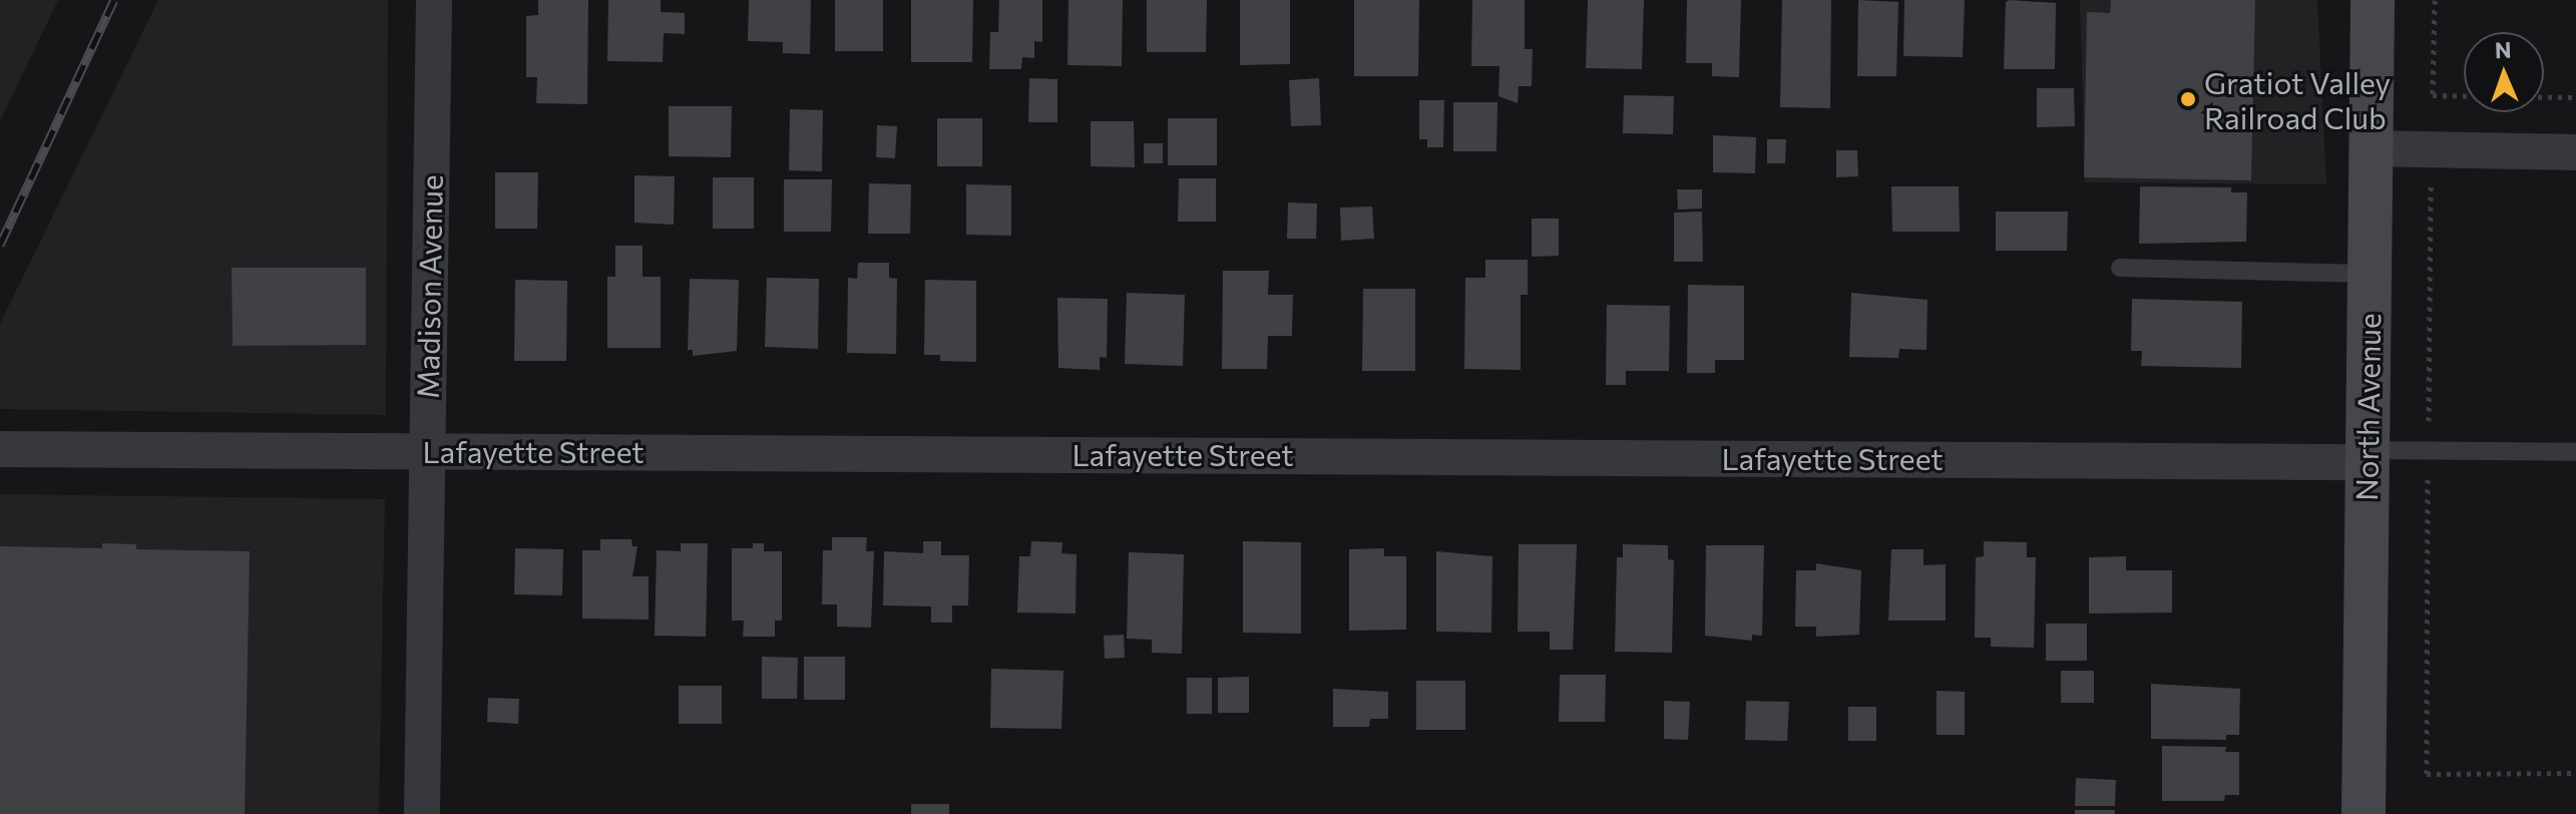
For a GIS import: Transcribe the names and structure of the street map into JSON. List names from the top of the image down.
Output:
{
  "streets": {
    "main road": ["North Avenue"],
    "street": ["Madison Avenue", "Lafayette Street"]
  },
  "crossings": [
    ["Madison Avenue", "Lafayette Street"],
    ["North Avenue", "Lafayette Street"]
  ],
  "places": ["Gratiot Valley Railroad Club"],
  "north": "top"
}
